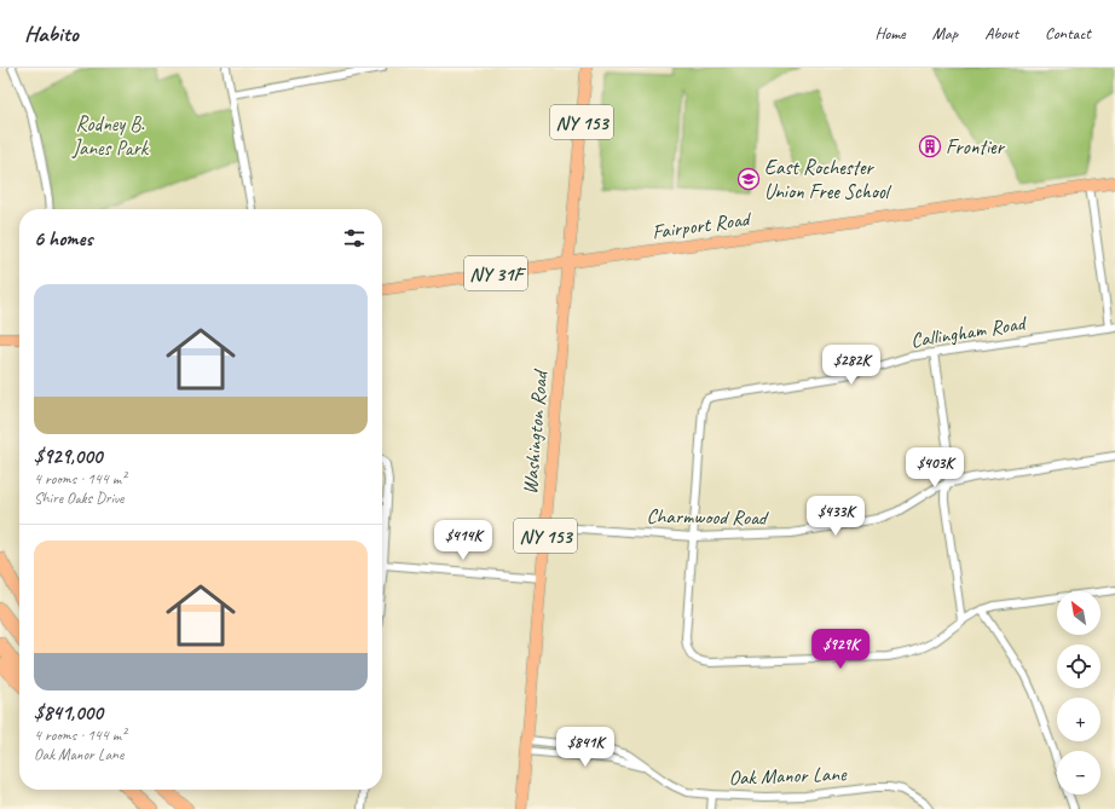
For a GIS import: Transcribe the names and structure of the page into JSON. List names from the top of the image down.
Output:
{
  "streets": {
    "main road": [
      "NY 153",
      "Fairport Road",
      "NY 31F",
      "Washington Road"
    ],
    "street": ["Callingham Road", "Charmwood Road", "Oak Manor Lane"]
  },
  "crossings": [
    ["NY 153", "Fairport Road"],
    ["NY 153", "Washington Road"],
    ["Fairport Road", "Washington Road"],
    ["Callingham Road", "Charmwood Road"],
    ["Washington Road", "Charmwood Road"],
    ["Washington Road", "Oak Manor Lane"]
  ],
  "parks": ["Rodney B. Janes Park"],
  "places": {
    "building": ["Frontier"],
    "school or university": ["East Rochester Union Free School"]
  },
  "north": "top left",
  "page": {
    "header": "Habito",
    "nav": [
      "Home",
      "Map",
      "About",
      "Contact"
    ],
    "heading": "6 homes",
    "list": [
      {
        "name": "$929,000",
        "note": "4 rooms · 144 m² · Shire Oaks Drive"
      },
      {
        "name": "$841,000",
        "note": "4 rooms · 144 m² · Oak Manor Lane"
      }
    ],
    "price": [
      "$282K",
      "$403K",
      "$433K",
      "$414K",
      "$929K",
      "$841K"
    ],
    "map_buttons": ["+", "−"]
  }
}
